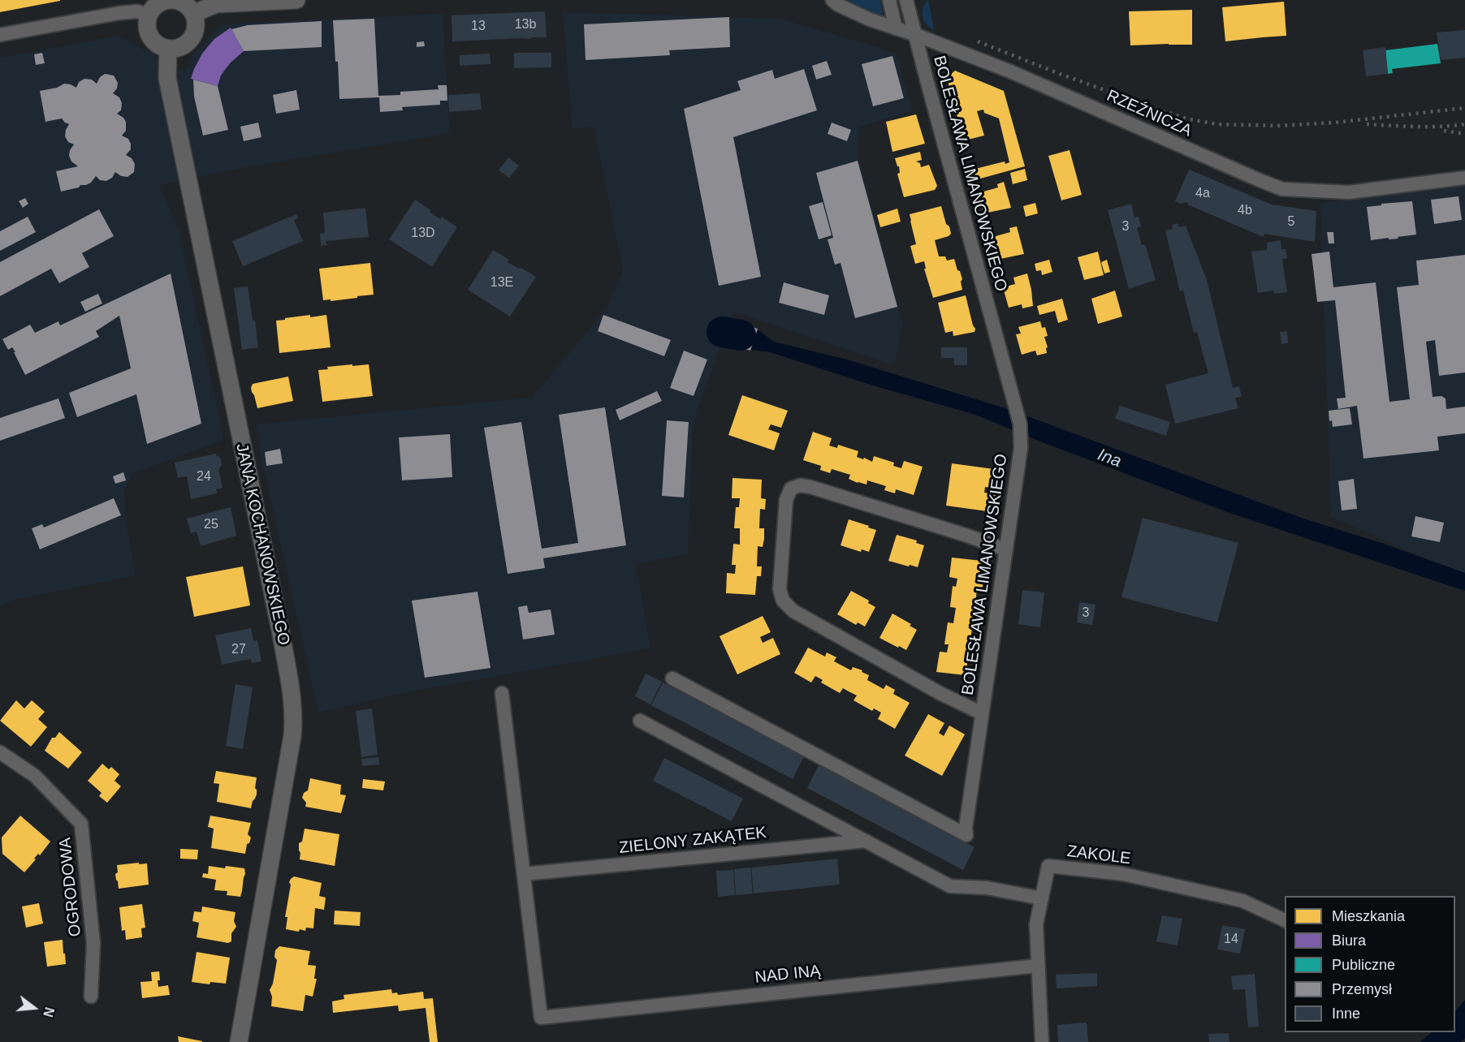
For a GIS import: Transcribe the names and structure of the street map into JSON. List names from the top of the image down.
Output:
{
  "streets": {
    "street": [
      "RZEŹNICZA",
      "BOLESŁAWA LIMANOWSKIEGO",
      "JANA KOCHANOWSKIEGO",
      "ZIELONY ZAKĄTEK",
      "ZAKOLE",
      "OGRODOWA",
      "NAD INĄ"
    ]
  },
  "crossings": [
    ["RZEŹNICZA", "BOLESŁAWA LIMANOWSKIEGO"],
    ["ZIELONY ZAKĄTEK", "NAD INĄ"],
    ["ZAKOLE", "NAD INĄ"]
  ],
  "water": ["Ina"],
  "house_numbers": [
    "13b",
    "13",
    "4a",
    "4b",
    "5",
    "3",
    "13D",
    "13E",
    "24",
    "25",
    "3",
    "27",
    "14"
  ],
  "legend": [
    "Mieszkania",
    "Biura",
    "Publiczne",
    "Przemysł",
    "Inne"
  ],
  "north": "right"
}
